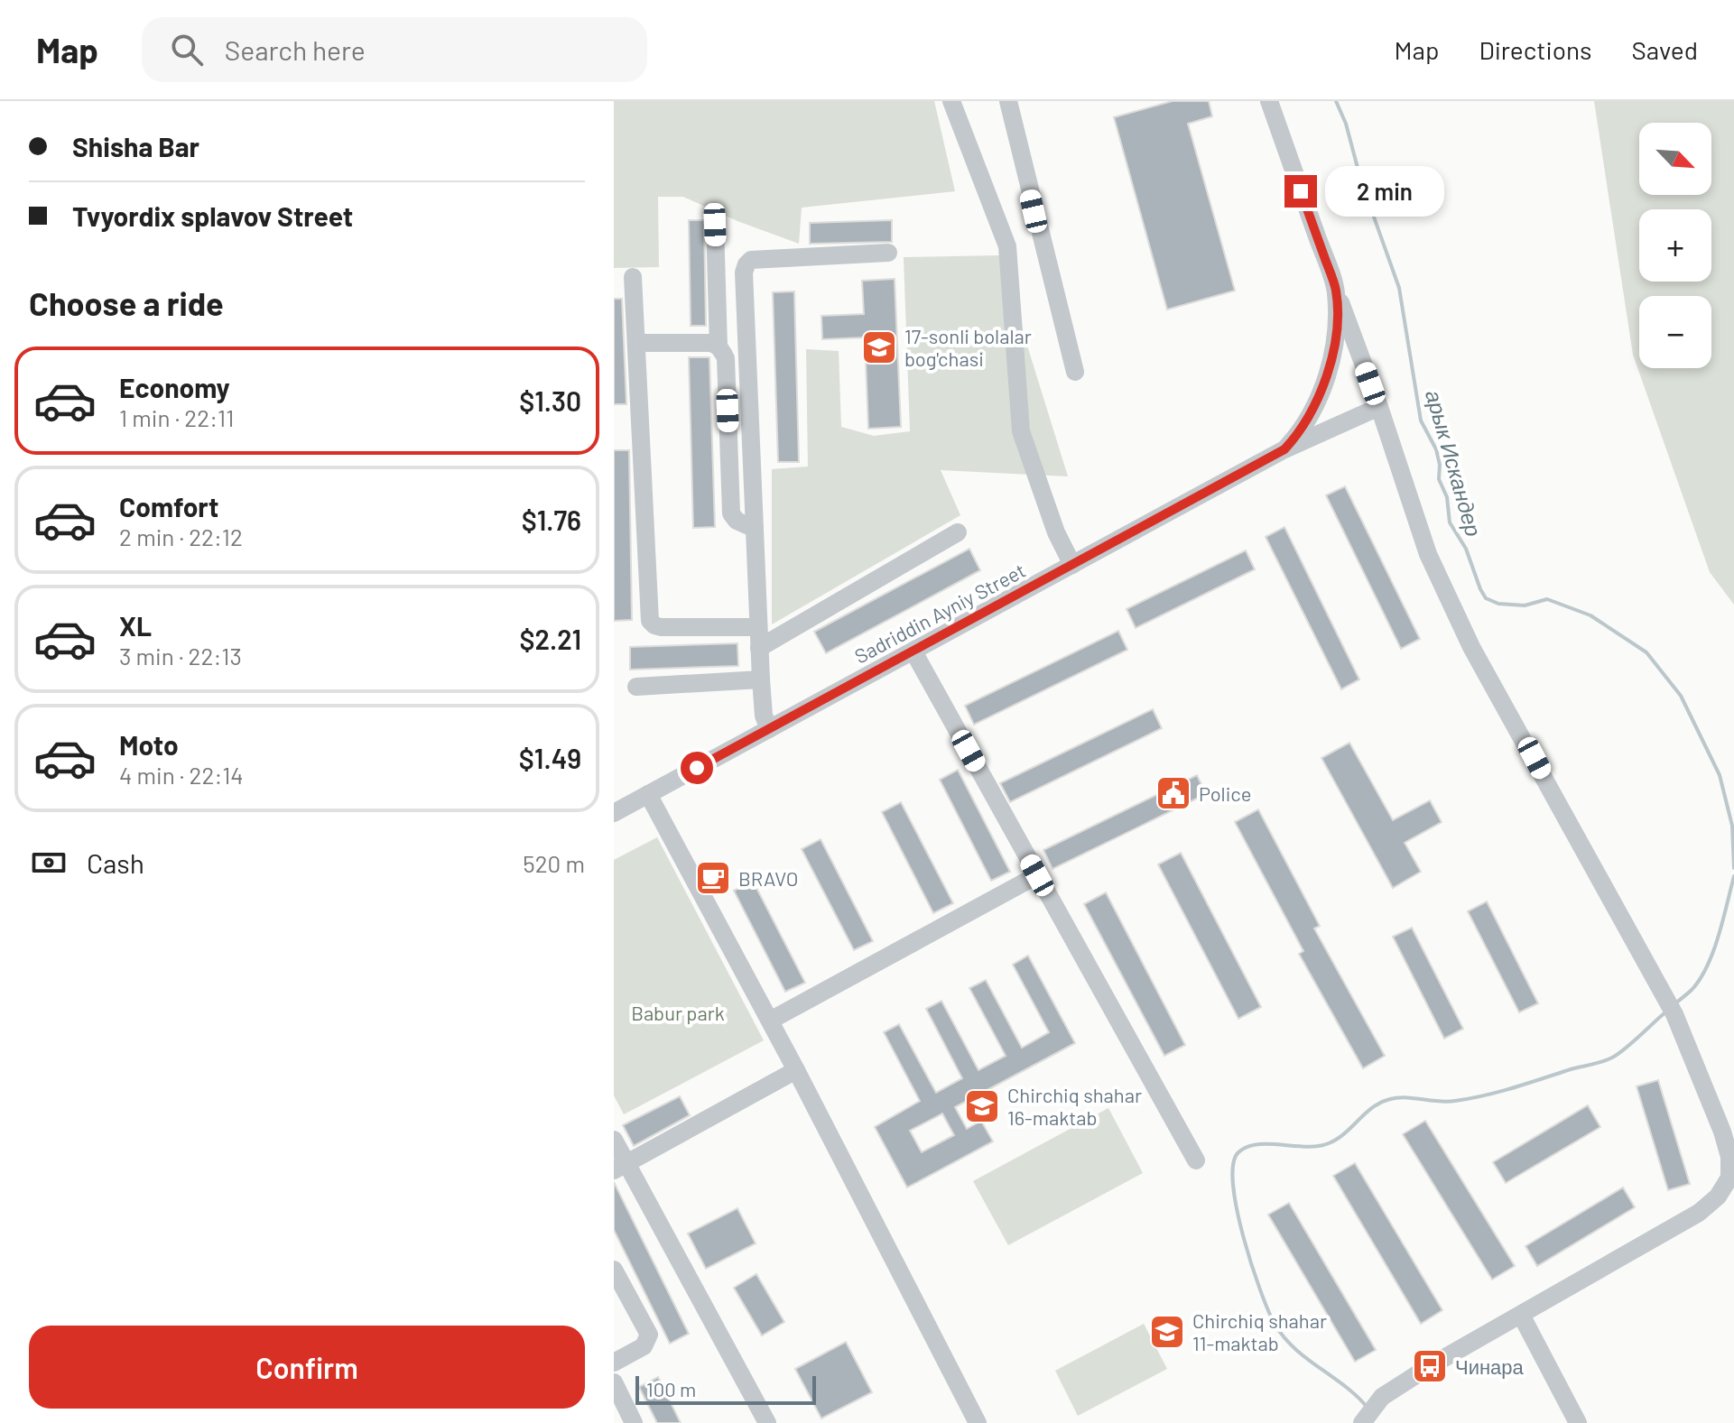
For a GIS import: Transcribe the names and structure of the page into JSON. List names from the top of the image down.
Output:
{
  "streets": {
    "street": ["Sadriddin Ayniy Street"]
  },
  "water": ["арык Искандер"],
  "parks": ["Babur park"],
  "places": {
    "school or university": ["17-sonli bolalar bog'chasi", "Chirchiq shahar 16-maktab", "Chirchiq shahar 11-maktab"],
    "public building": ["Police"],
    "cafe": ["BRAVO"],
    "bus stop": ["Чинара"]
  },
  "scale_bar": "100 m",
  "north": "bottom right",
  "page": {
    "header": "Map",
    "search": "Search here",
    "nav": ["Map", "Directions", "Saved"],
    "banner": ["Shisha Bar", "Tvyordix splavov Street"],
    "map_buttons": ["+", "−"],
    "bubble": "2 min",
    "heading": "Choose a ride",
    "list": [
      {
        "name": "Economy",
        "note": "1 min · 22:11",
        "value": "$1.30"
      },
      {
        "name": "Comfort",
        "note": "2 min · 22:12",
        "value": "$1.76"
      },
      {
        "name": "XL",
        "note": "3 min · 22:13",
        "value": "$2.21"
      },
      {
        "name": "Moto",
        "note": "4 min · 22:14",
        "value": "$1.49"
      }
    ],
    "pay": ["Cash", "520 m"],
    "buttons": "Confirm",
    "scale": "100 m"
  }
}
